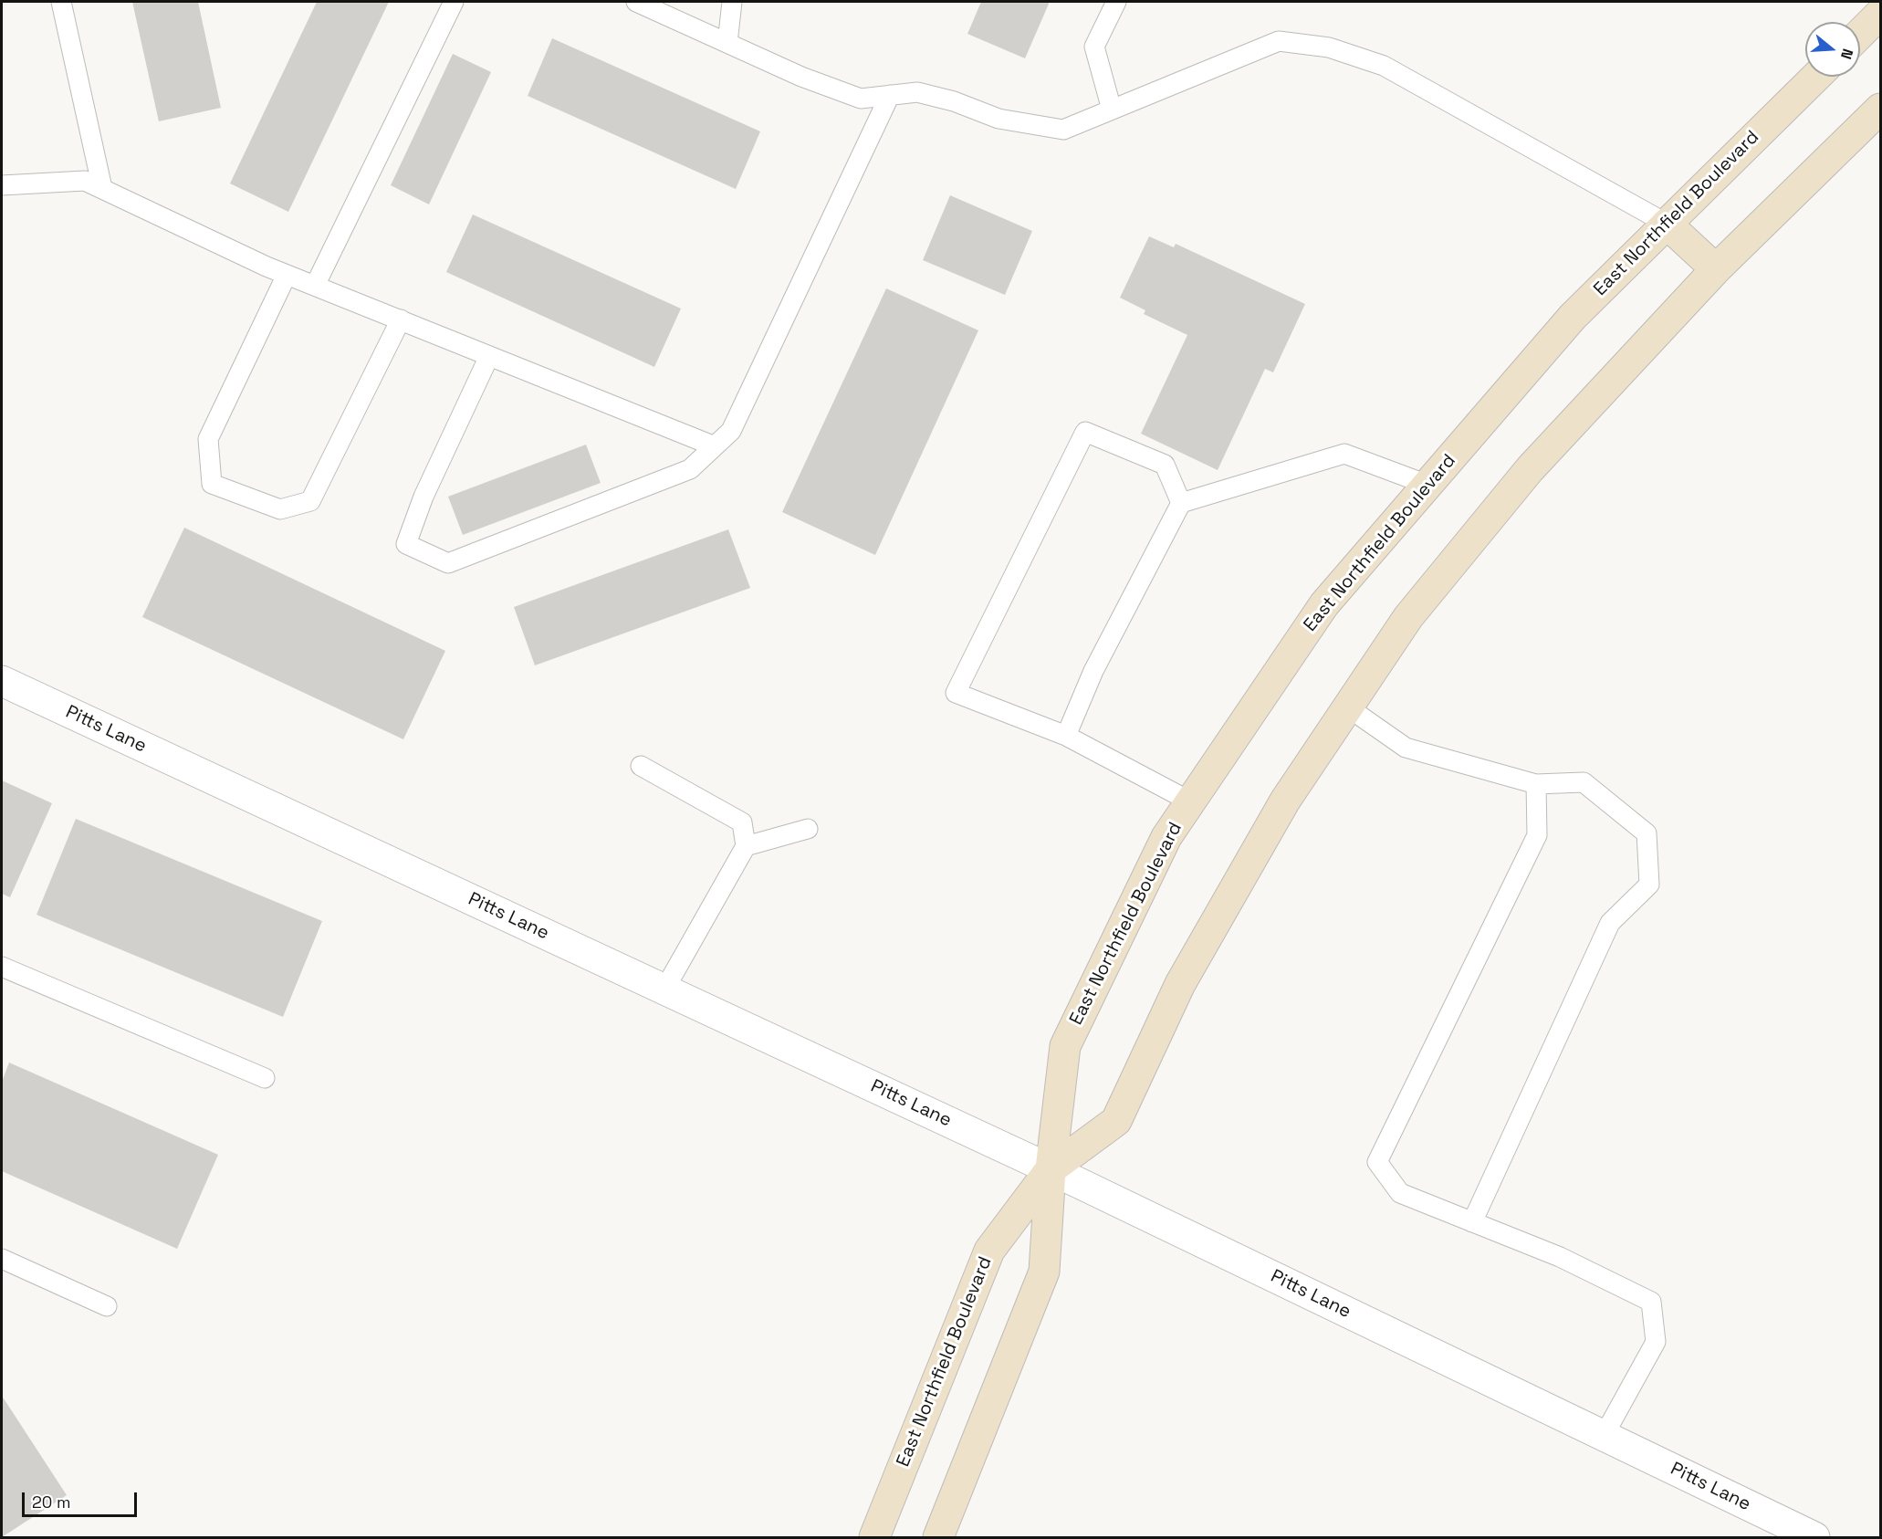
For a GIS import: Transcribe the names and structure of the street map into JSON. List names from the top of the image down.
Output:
{
  "streets": {
    "main road": ["East Northfield Boulevard"],
    "street": ["Pitts Lane"]
  },
  "crossings": [
    ["East Northfield Boulevard", "Pitts Lane"]
  ],
  "scale_bar": "20 m",
  "north": "right"
}
